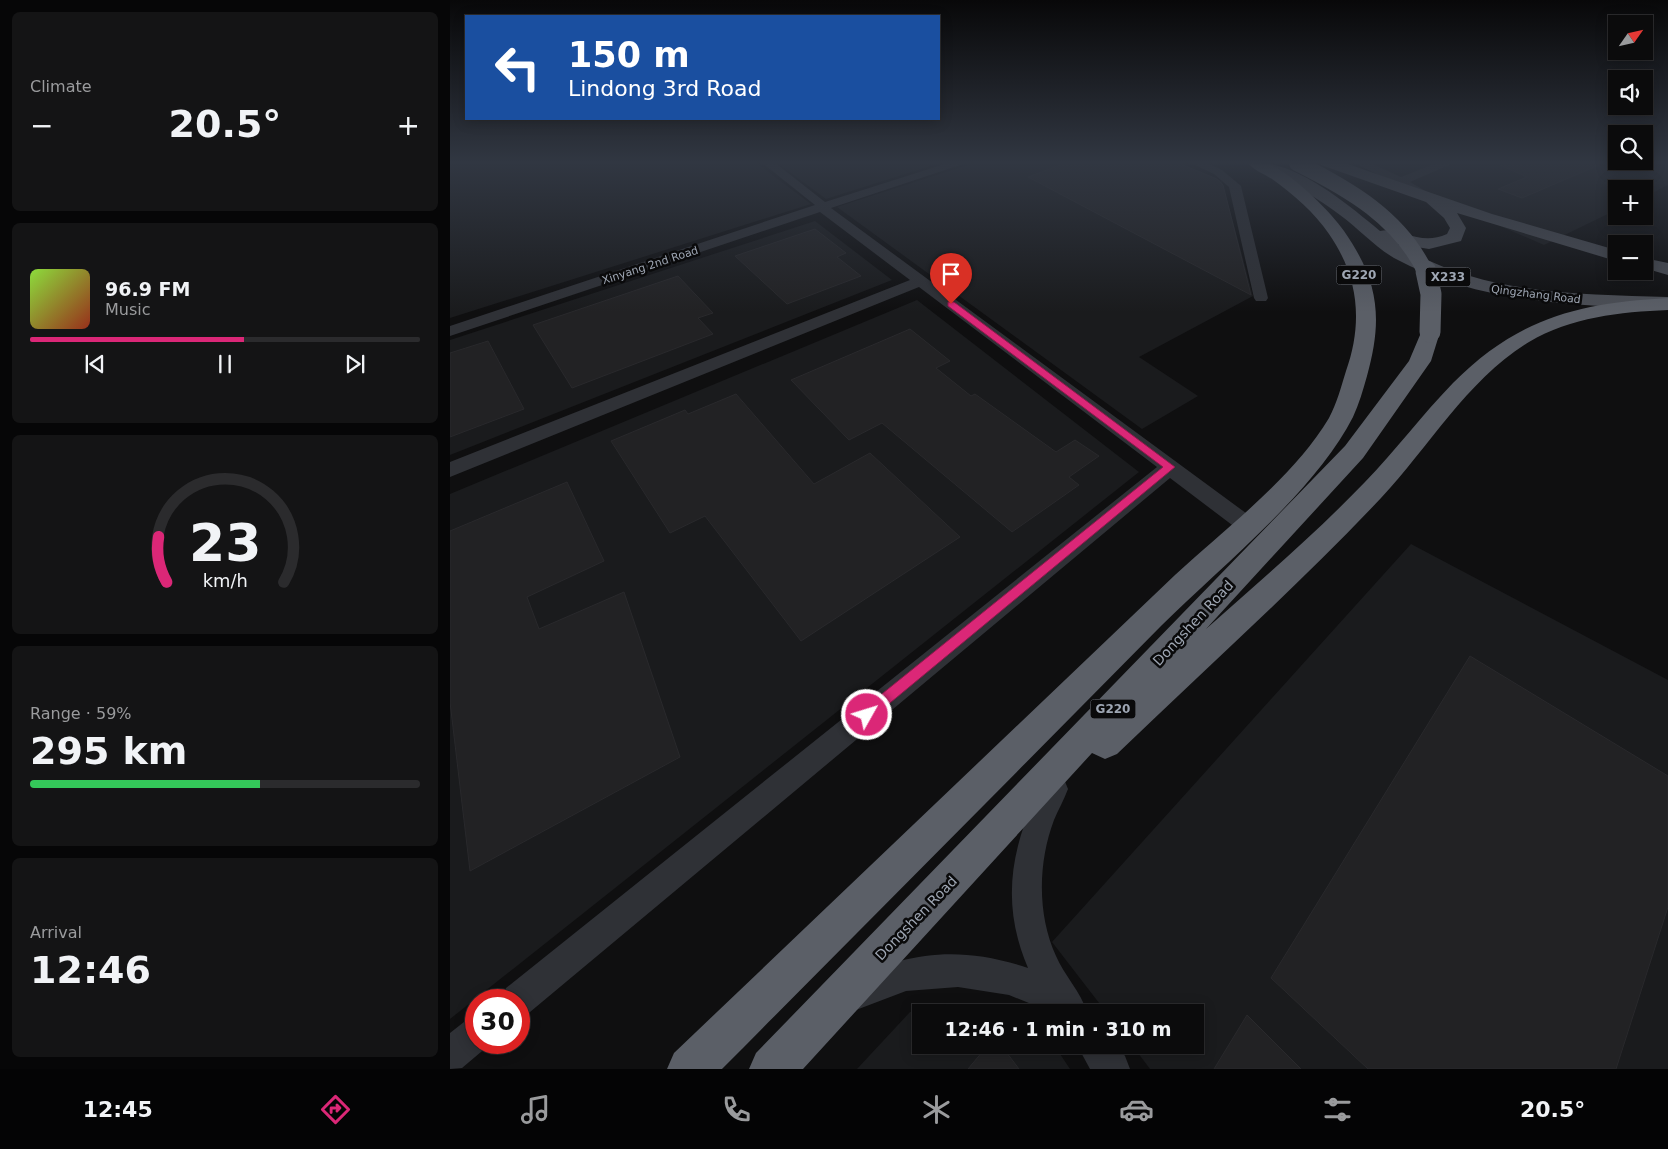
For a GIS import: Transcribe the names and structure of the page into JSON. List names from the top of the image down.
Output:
{
  "streets": {
    "highway": ["G220", "Dongshen Road"],
    "main road": ["X233", "Qingzhang Road"],
    "street": ["Xinyang 2nd Road"]
  },
  "north": "top right",
  "page": {
    "tile": [
      "Climate",
      ["Range · 59%", "295 km"],
      ["Arrival", "12:46"]
    ],
    "map_buttons": ["+", "−"],
    "turn": ["150 m", "Lindong 3rd Road"],
    "heat": ["−", "20.5°", "+"],
    "song": ["96.9 FM", "Music"],
    "limit": "30",
    "trip": "12:46 · 1 min · 310 m",
    "tabs": ["12:45", "20.5°"],
    "gauge": ["23", "km/h"]
  }
}
